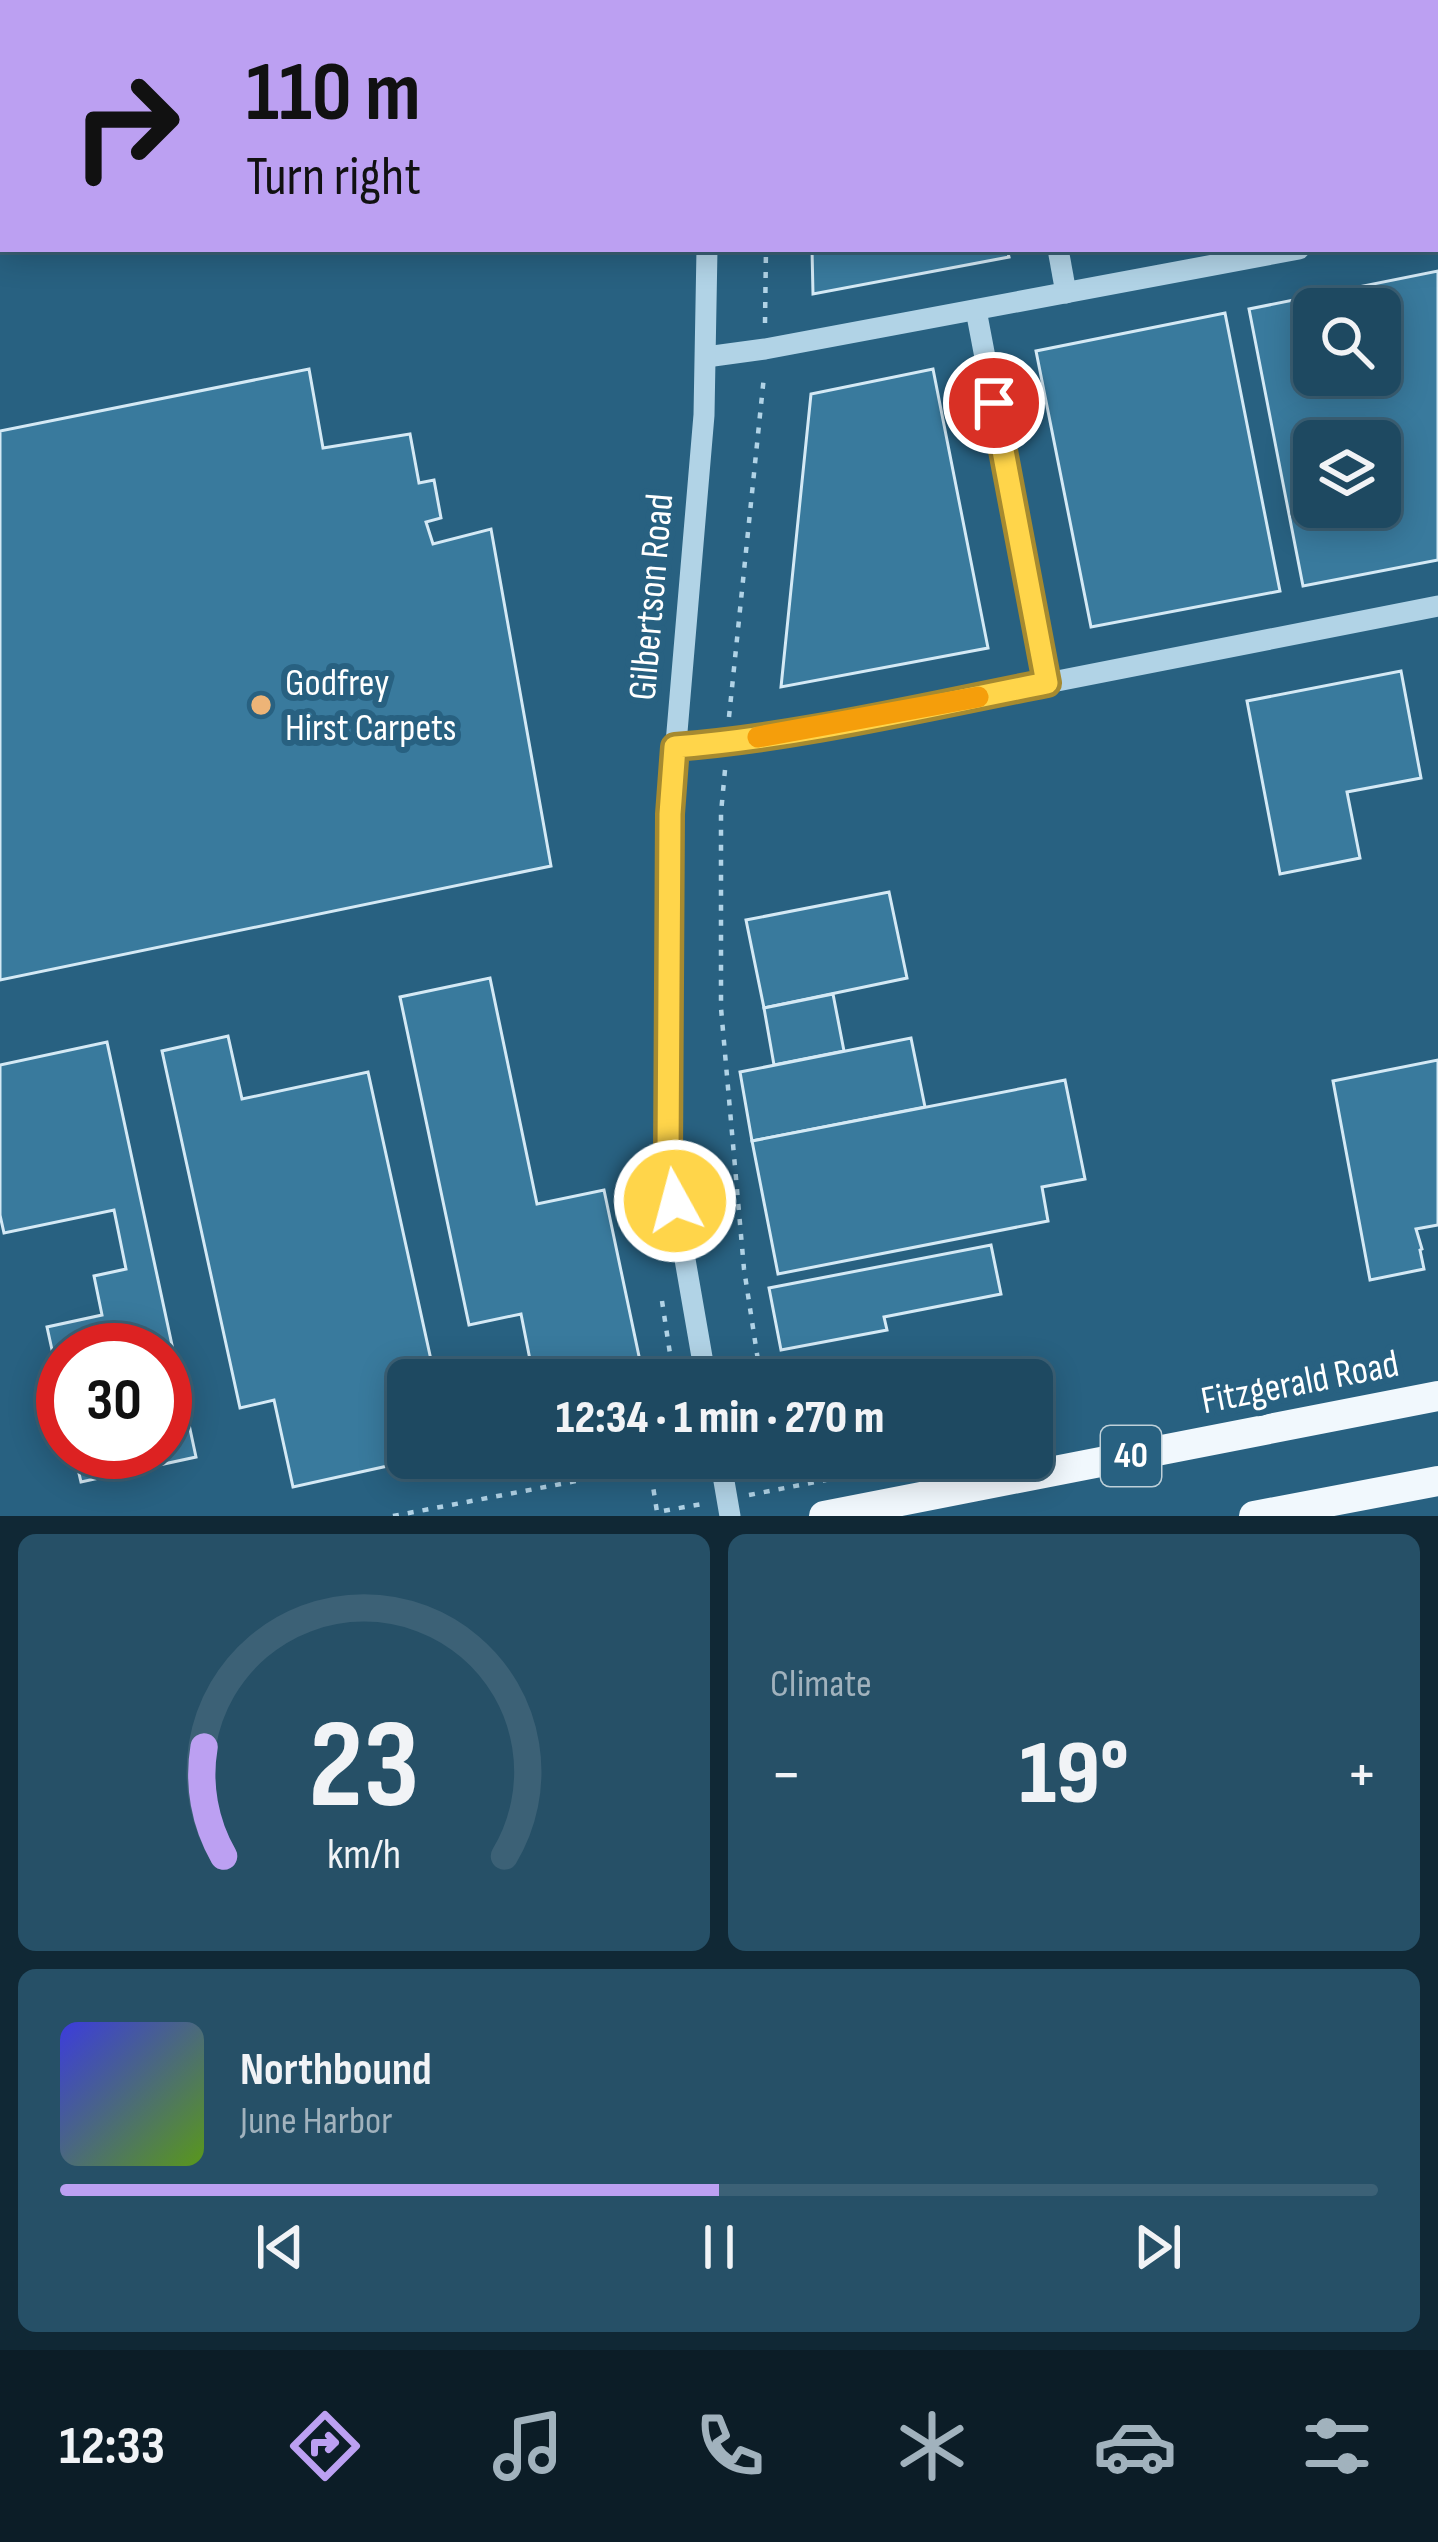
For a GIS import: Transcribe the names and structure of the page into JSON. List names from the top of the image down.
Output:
{
  "streets": {
    "main road": ["Fitzgerald Road", "40"],
    "street": ["Gilbertson Road"]
  },
  "places": ["Godfrey Hirst Carpets"],
  "page": {
    "turn": ["110 m", "Turn right"],
    "limit": "30",
    "trip": "12:34 · 1 min · 270 m",
    "tile": "Climate",
    "heat": ["−", "19°", "+"],
    "song": ["Northbound", "June Harbor"],
    "tabs": "12:33",
    "gauge": ["23", "km/h"]
  }
}
